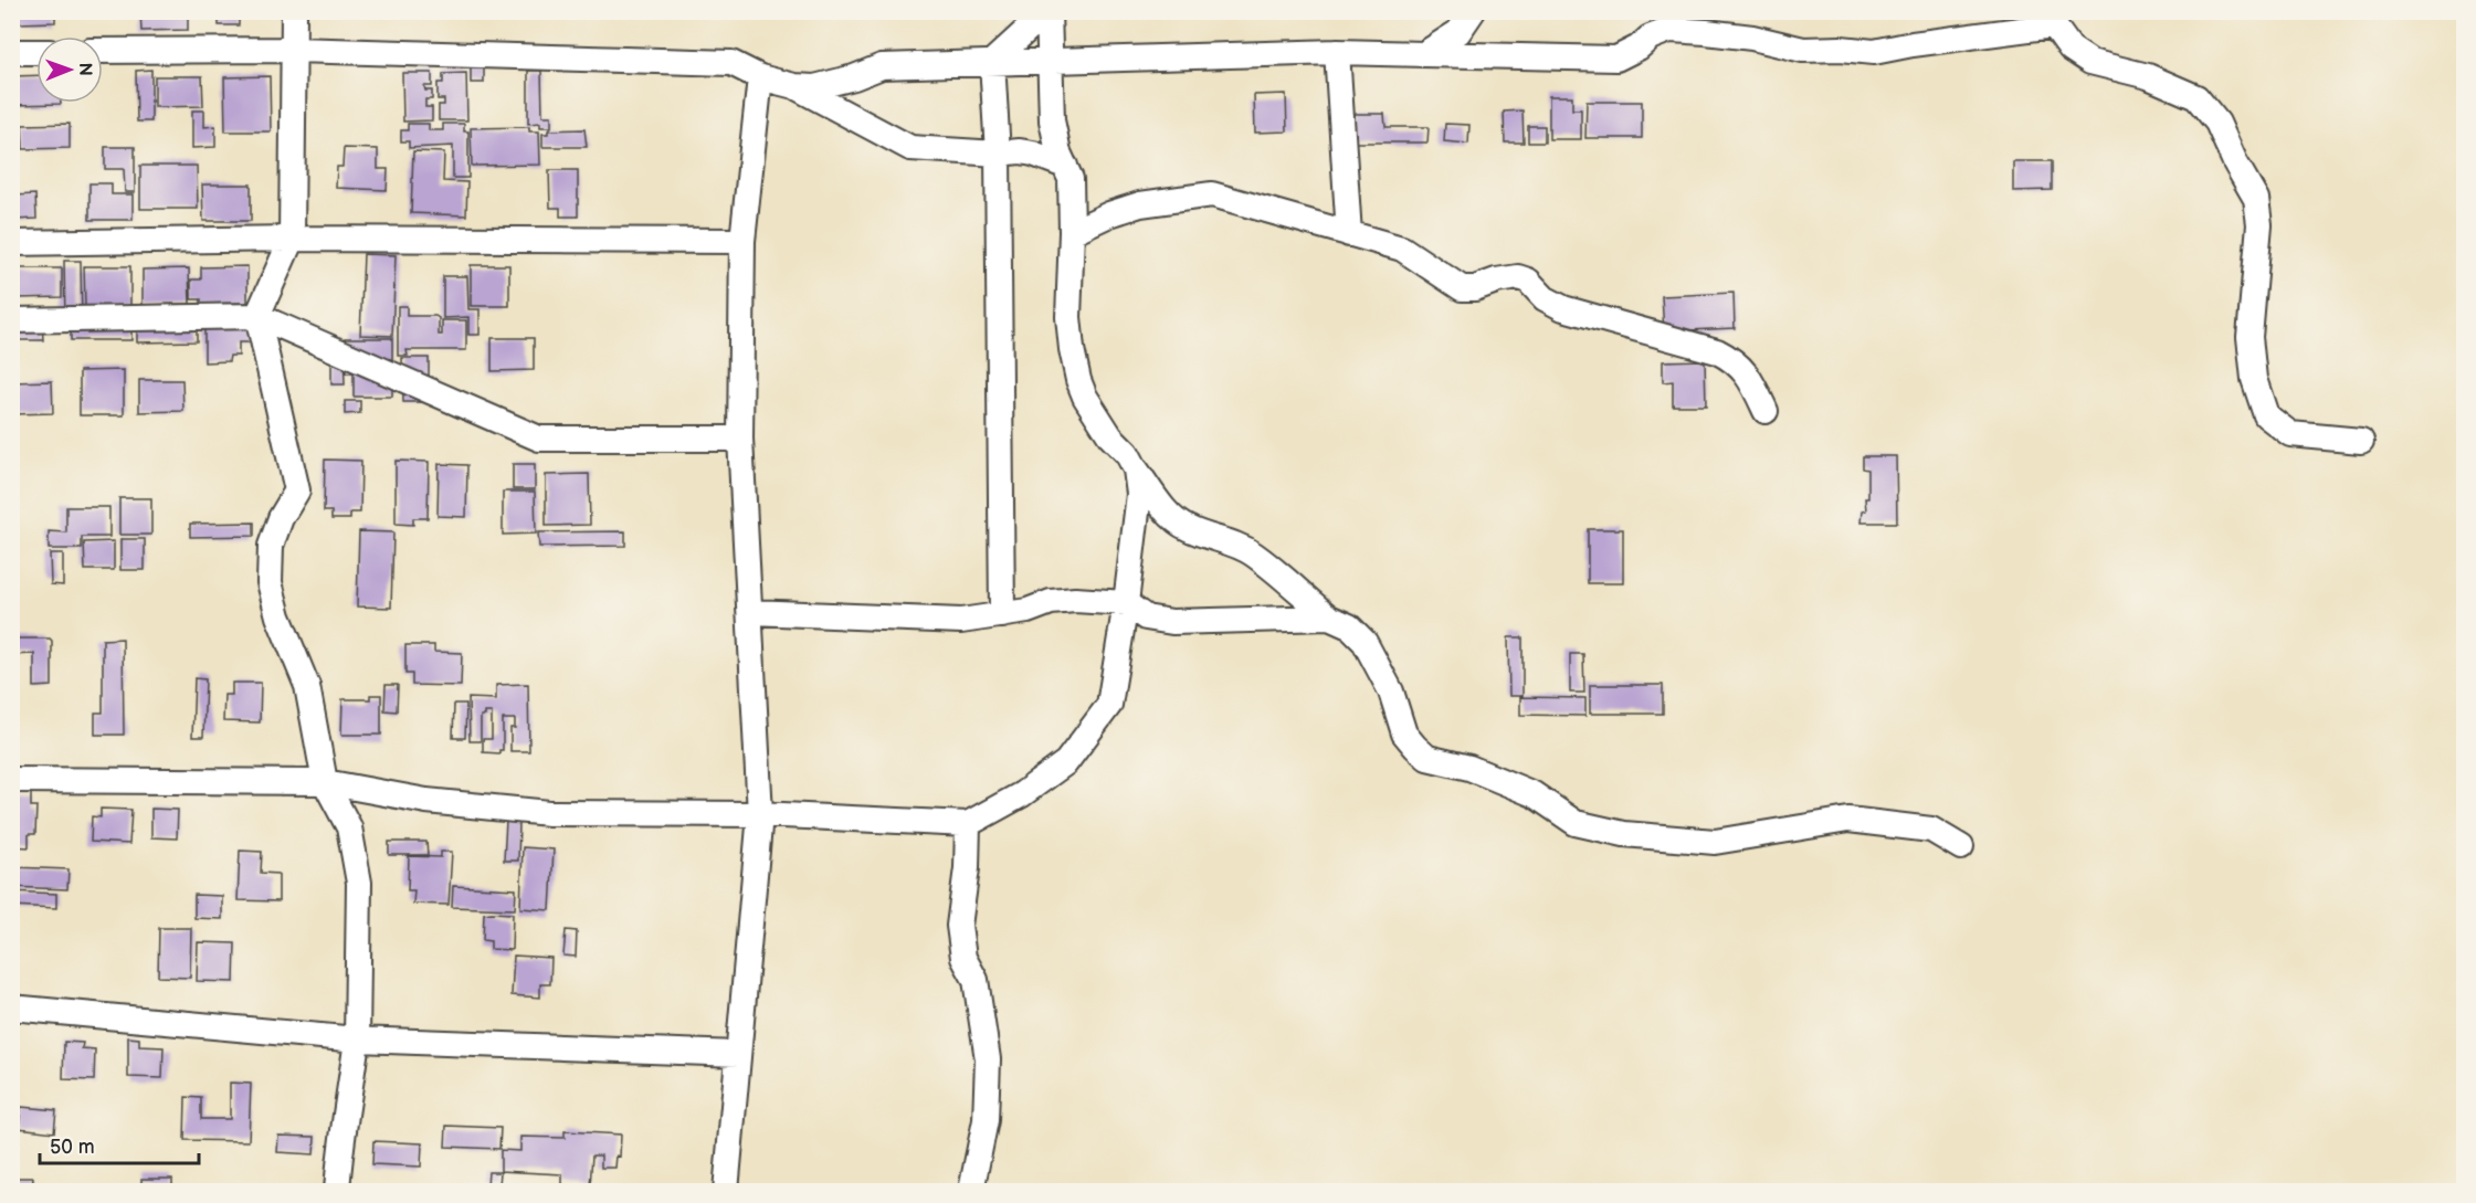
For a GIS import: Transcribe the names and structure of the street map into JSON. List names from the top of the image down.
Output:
{
  "scale_bar": "50 m",
  "north": "right"
}
